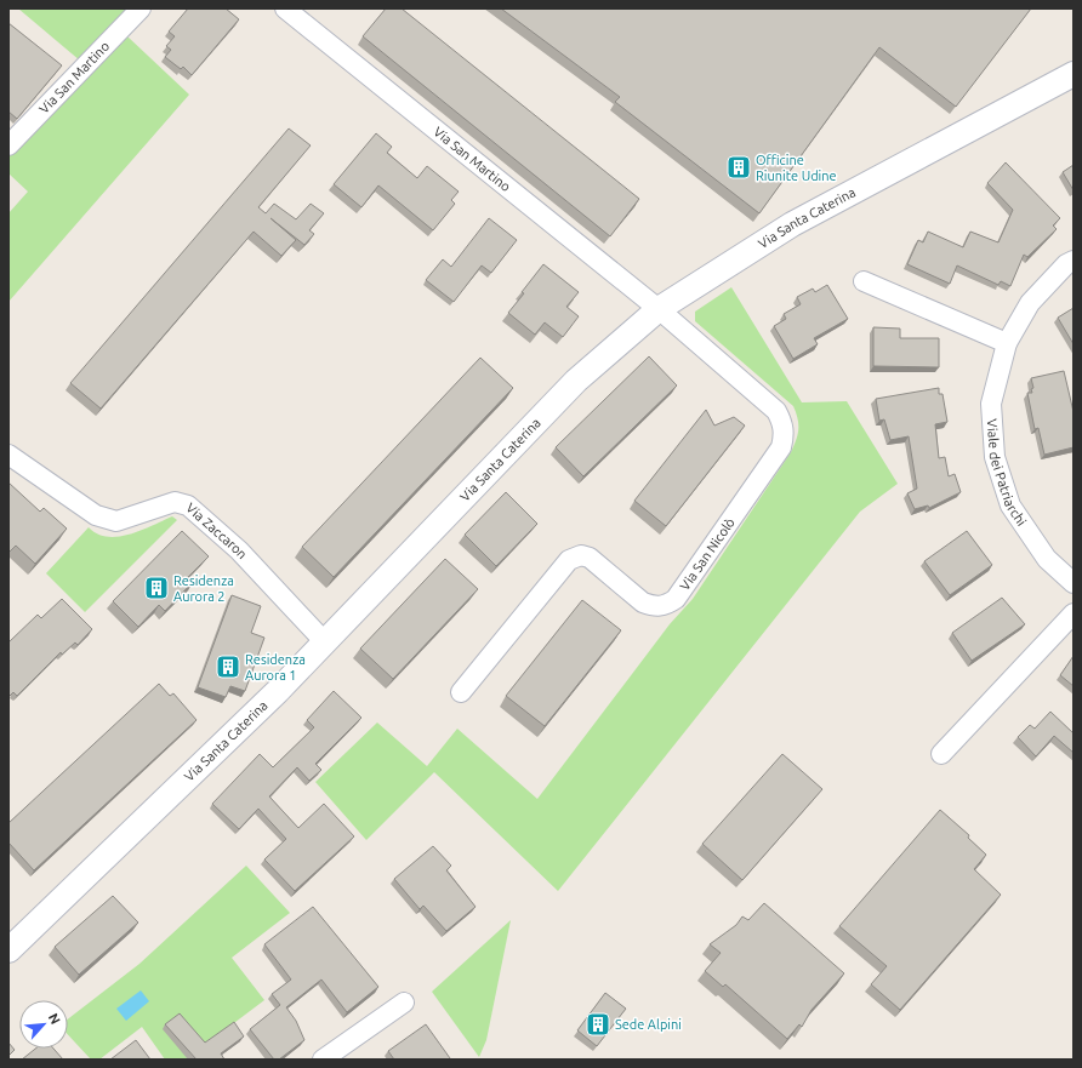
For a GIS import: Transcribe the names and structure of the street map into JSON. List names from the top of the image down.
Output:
{
  "streets": {
    "street": [
      "Via San Martino",
      "Via Santa Caterina",
      "Viale dei Patriarchi",
      "Via Zaccaron",
      "Via San Nicolò"
    ]
  },
  "crossings": [
    ["Via San Martino", "Via Santa Caterina"],
    ["Via San Martino", "Via San Nicolò"],
    ["Via Santa Caterina", "Via Zaccaron"],
    ["Via Santa Caterina", "Via San Nicolò"]
  ],
  "places": {
    "building": [
      "Officine Riunite Udine",
      "Residenza Aurora 2",
      "Residenza Aurora 1",
      "Sede Alpini"
    ]
  },
  "north": "top right"
}
